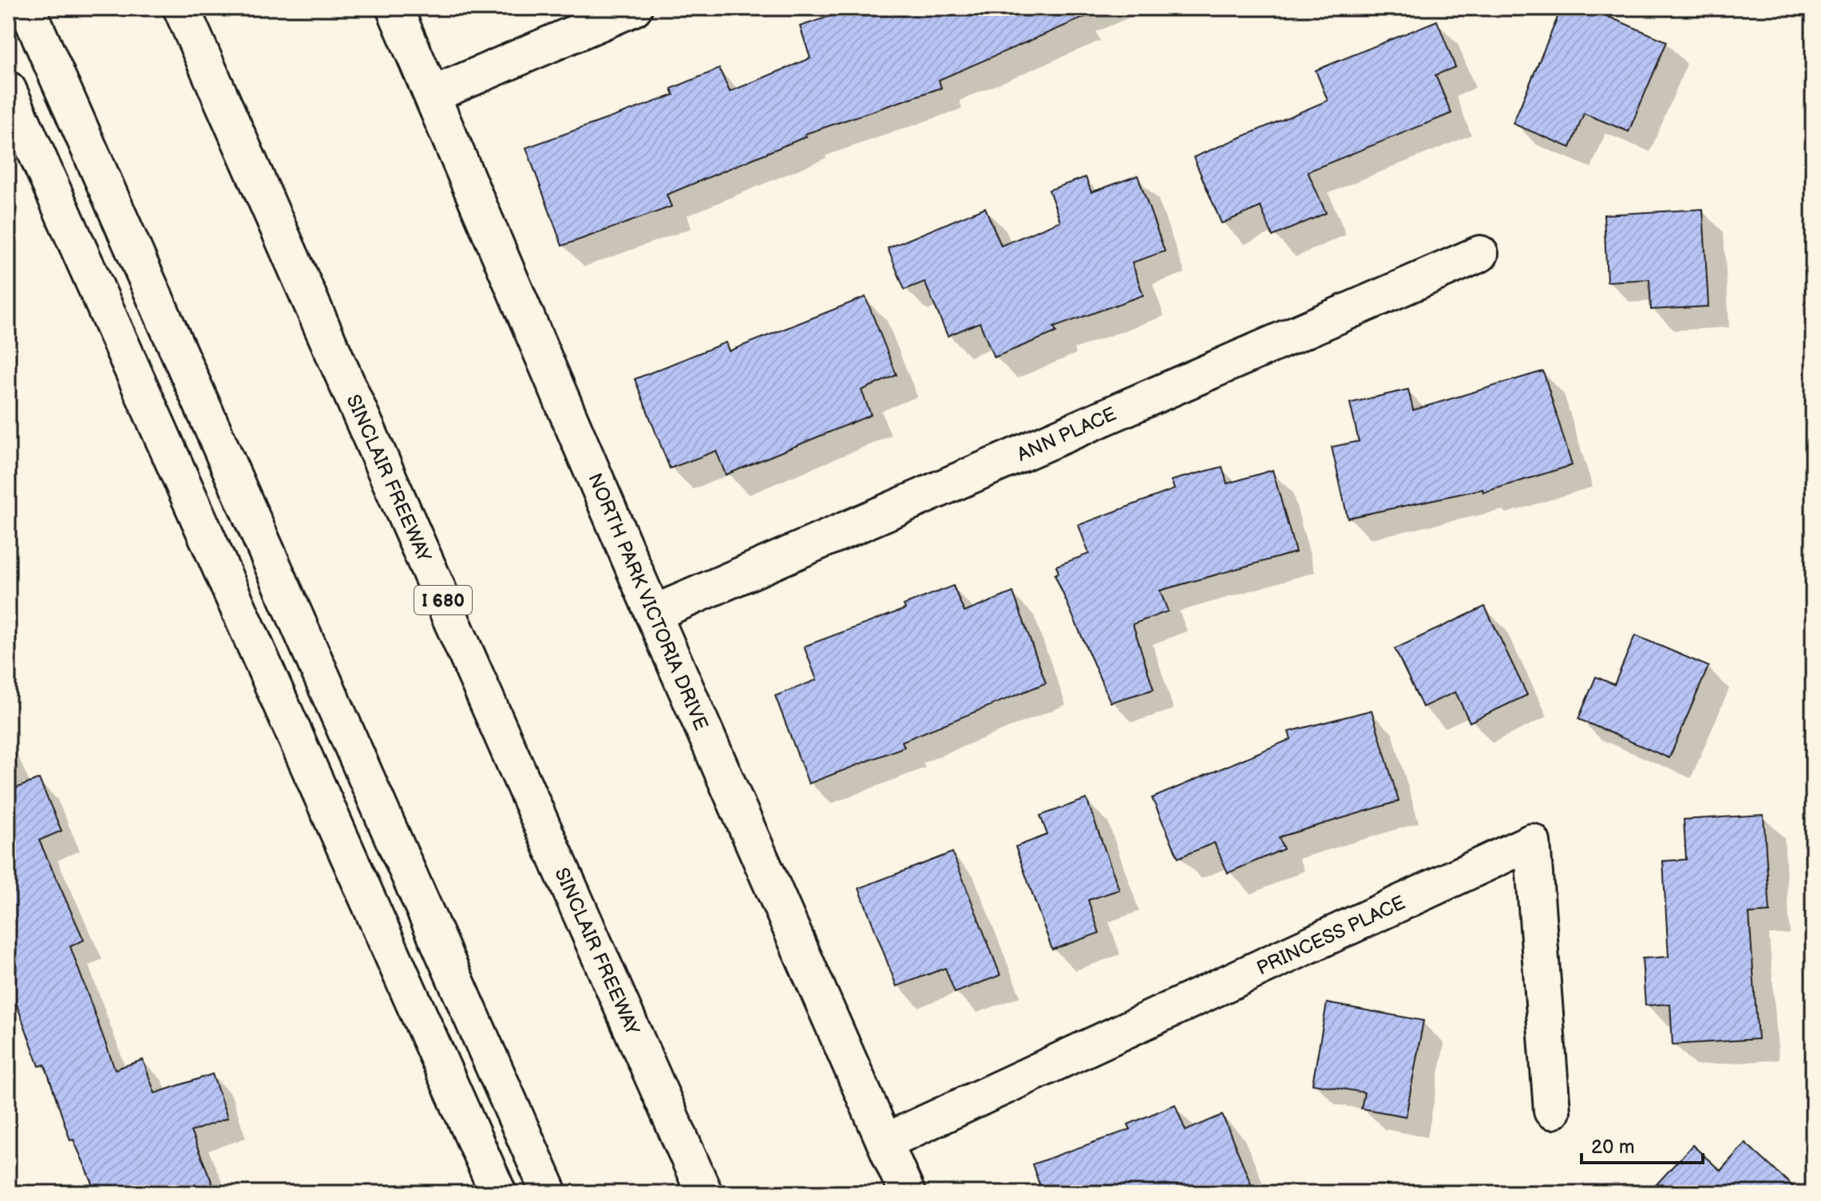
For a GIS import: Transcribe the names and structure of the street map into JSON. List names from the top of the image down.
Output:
{
  "streets": {
    "main road": [
      "ANN PLACE",
      "SINCLAIR FREEWAY",
      "I 680",
      "NORTH PARK VICTORIA DRIVE",
      "PRINCESS PLACE"
    ]
  },
  "crossings": [
    ["ANN PLACE", "NORTH PARK VICTORIA DRIVE"],
    ["NORTH PARK VICTORIA DRIVE", "PRINCESS PLACE"]
  ],
  "scale_bar": "20 m"
}
